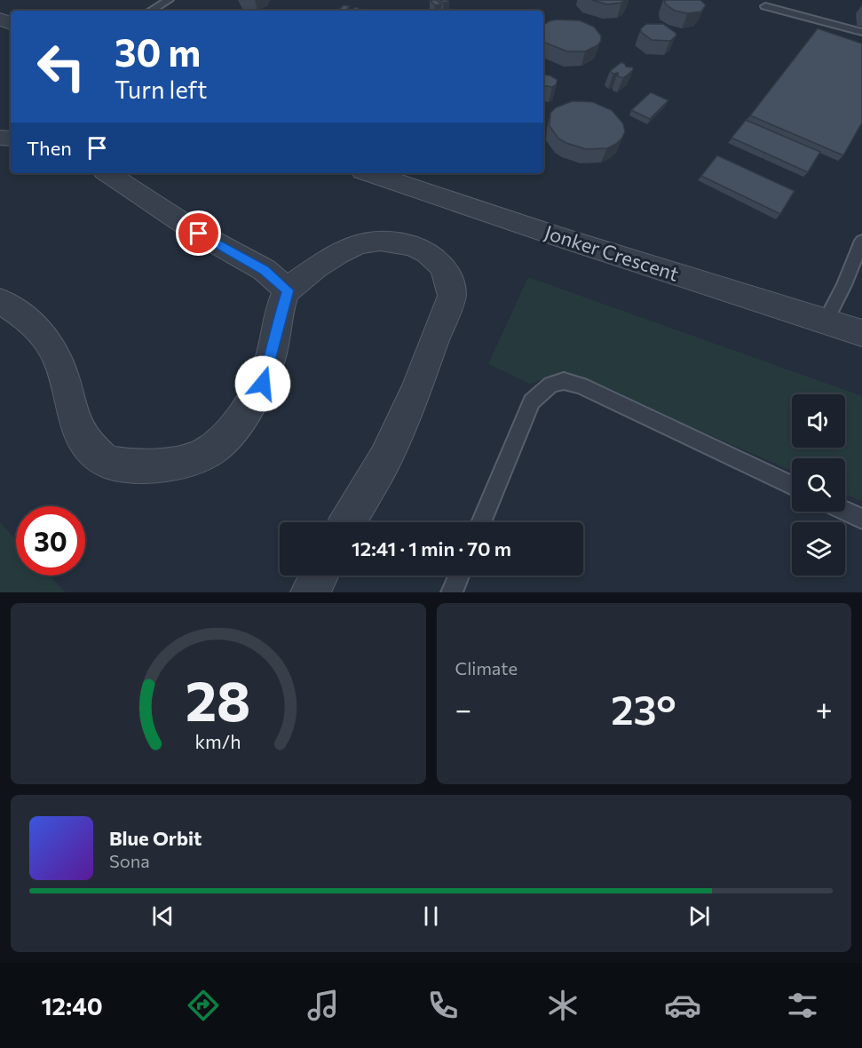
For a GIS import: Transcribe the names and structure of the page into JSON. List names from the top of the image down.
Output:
{
  "streets": {
    "street": ["Jonker Crescent"]
  },
  "page": {
    "turn": ["30 m", "Turn left"],
    "then": "Then",
    "limit": "30",
    "trip": "12:41 · 1 min · 70 m",
    "tile": "Climate",
    "heat": ["−", "23°", "+"],
    "song": ["Blue Orbit", "Sona"],
    "tabs": "12:40",
    "gauge": ["28", "km/h"]
  }
}
